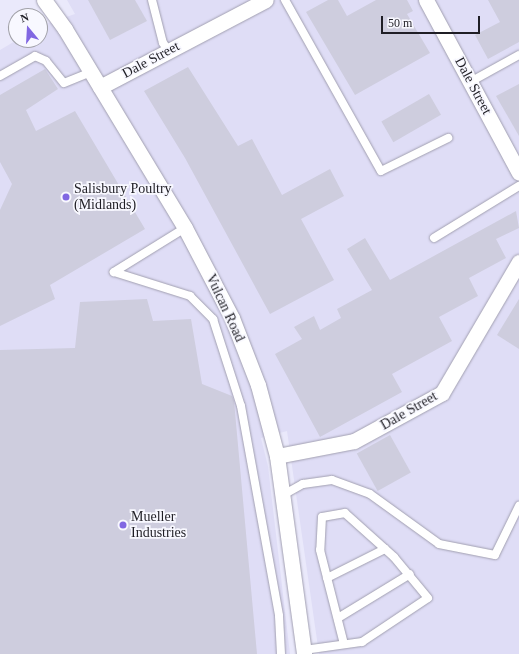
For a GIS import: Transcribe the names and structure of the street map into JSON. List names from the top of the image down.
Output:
{
  "streets": {
    "street": ["Dale Street", "Vulcan Road"]
  },
  "crossings": [
    ["Dale Street", "Vulcan Road"]
  ],
  "places": ["Salisbury Poultry (Midlands)", "Mueller Industries"],
  "scale_bar": "50 m",
  "north": "top"
}
